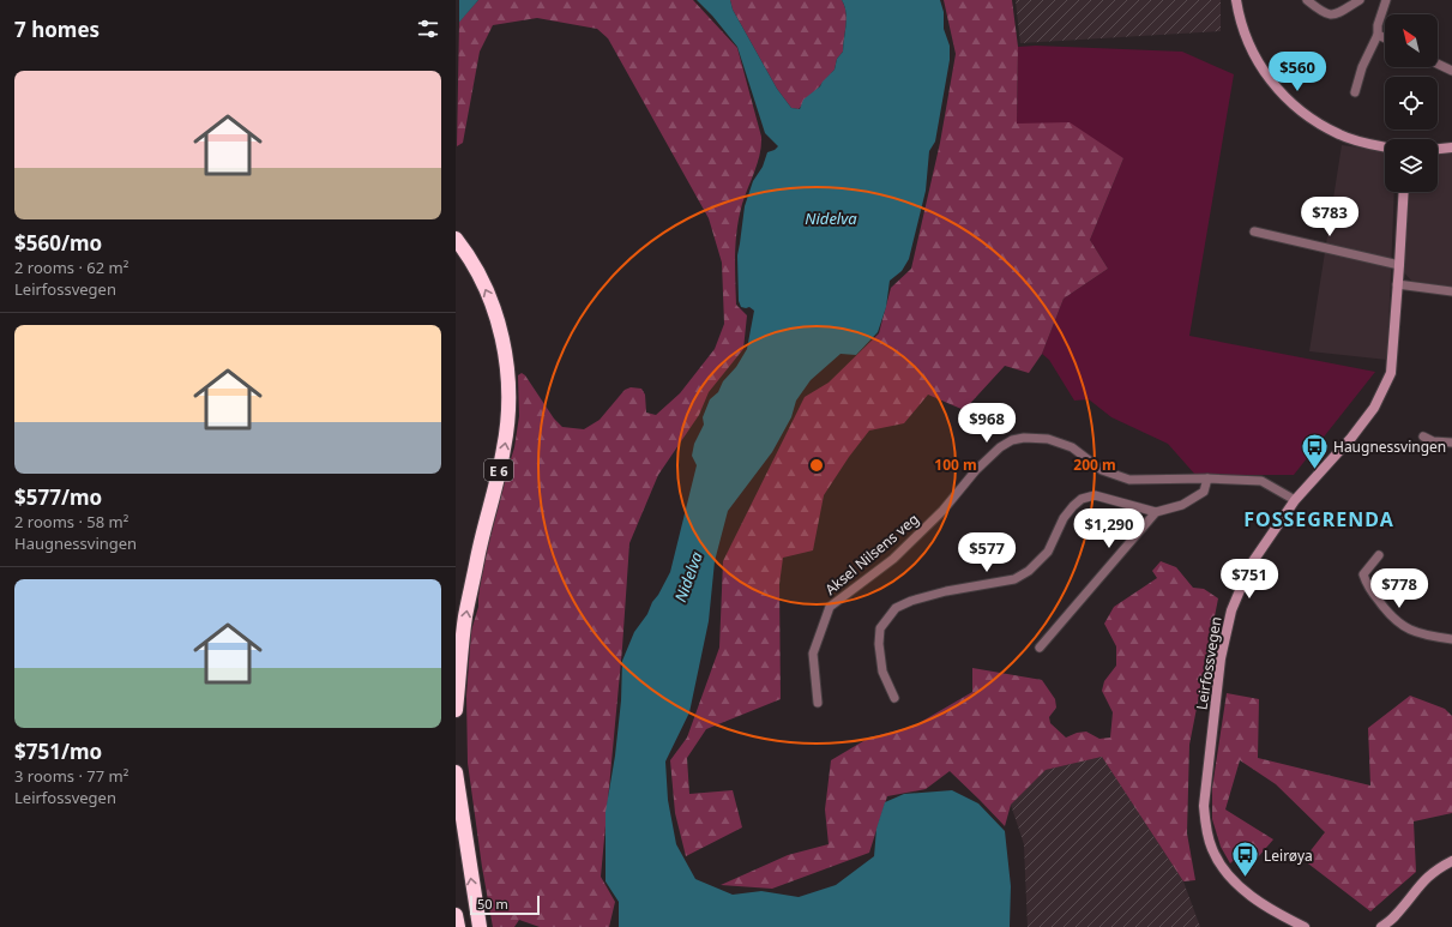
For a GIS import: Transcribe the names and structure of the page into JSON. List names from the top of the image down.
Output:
{
  "streets": {
    "highway": ["E 6"],
    "street": ["Aksel Nilsens veg", "Leirfossvegen"]
  },
  "crossings": [
    ["Aksel Nilsens veg", "Leirfossvegen"]
  ],
  "districts": ["FOSSEGRENDA"],
  "water": ["Nidelva"],
  "places": {
    "bus stop": ["Haugnessvingen", "Leirøya"]
  },
  "scale_bar": "50 m",
  "north": "top left",
  "page": {
    "heading": "7 homes",
    "price": [
      "$560",
      "$783",
      "$968",
      "$1,290",
      "$577",
      "$751",
      "$778"
    ],
    "list": [
      {
        "name": "$560/mo",
        "note": "2 rooms · 62 m² · Leirfossvegen"
      },
      {
        "name": "$577/mo",
        "note": "2 rooms · 58 m² · Haugnessvingen"
      },
      {
        "name": "$751/mo",
        "note": "3 rooms · 77 m² · Leirfossvegen"
      }
    ],
    "scale": "50 m"
  },
  "rings": ["100 m", "200 m"]
}
